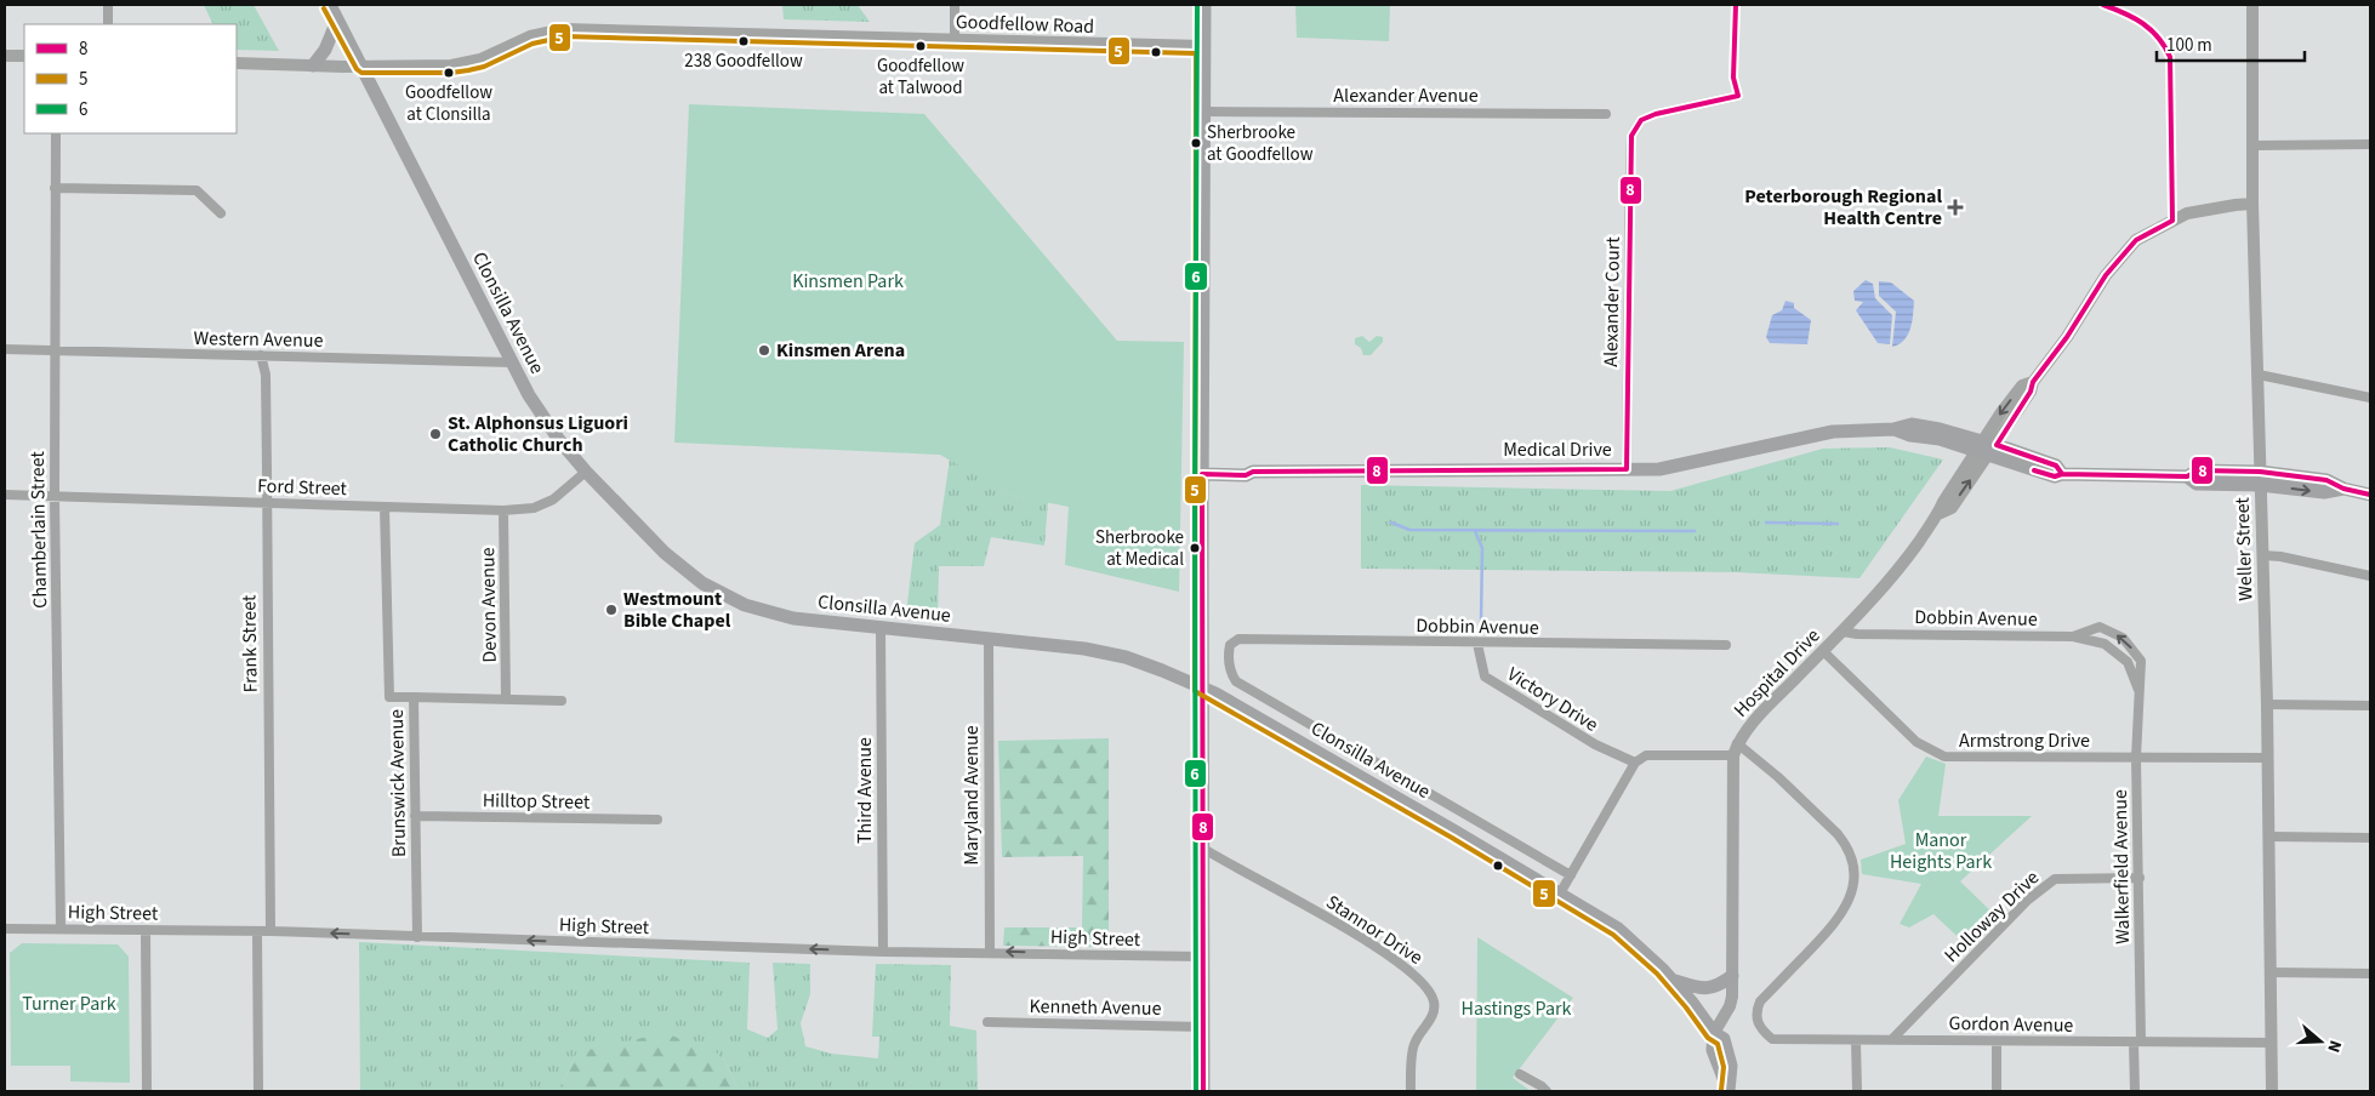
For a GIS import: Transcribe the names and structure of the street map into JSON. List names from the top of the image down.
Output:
{
  "streets": {
    "main road": ["Clonsilla Avenue", "Medical Drive"],
    "street": [
      "Goodfellow Road",
      "Alexander Avenue",
      "Alexander Court",
      "Western Avenue",
      "Ford Street",
      "Chamberlain Street",
      "Weller Street",
      "Devon Avenue",
      "Dobbin Avenue",
      "Frank Street",
      "Hospital Drive",
      "Victory Drive",
      "Armstrong Drive",
      "Brunswick Avenue",
      "Third Avenue",
      "Maryland Avenue",
      "Hilltop Street",
      "Walkerfield Avenue",
      "High Street",
      "Holloway Drive",
      "Stannor Drive",
      "Kenneth Avenue",
      "Gordon Avenue"
    ]
  },
  "crossings": [
    ["Goodfellow Road", "Clonsilla Avenue"],
    ["Alexander Court", "Medical Drive"],
    ["Clonsilla Avenue", "Western Avenue"],
    ["Clonsilla Avenue", "Ford Street"],
    ["Clonsilla Avenue", "Dobbin Avenue"],
    ["Clonsilla Avenue", "Third Avenue"],
    ["Clonsilla Avenue", "Maryland Avenue"],
    ["Western Avenue", "Chamberlain Street"],
    ["Western Avenue", "Frank Street"],
    ["Medical Drive", "Weller Street"],
    ["Medical Drive", "Hospital Drive"],
    ["Ford Street", "Chamberlain Street"],
    ["Ford Street", "Devon Avenue"],
    ["Ford Street", "Frank Street"],
    ["Ford Street", "Brunswick Avenue"],
    ["Chamberlain Street", "High Street"],
    ["Weller Street", "Hospital Drive"],
    ["Weller Street", "Armstrong Drive"],
    ["Weller Street", "Gordon Avenue"],
    ["Dobbin Avenue", "Hospital Drive"],
    ["Dobbin Avenue", "Victory Drive"],
    ["Dobbin Avenue", "Walkerfield Avenue"],
    ["Frank Street", "High Street"],
    ["Hospital Drive", "Armstrong Drive"],
    ["Hospital Drive", "Gordon Avenue"],
    ["Armstrong Drive", "Walkerfield Avenue"],
    ["Brunswick Avenue", "Hilltop Street"],
    ["Brunswick Avenue", "High Street"],
    ["Third Avenue", "High Street"],
    ["Maryland Avenue", "High Street"],
    ["Walkerfield Avenue", "Holloway Drive"],
    ["Walkerfield Avenue", "Gordon Avenue"],
    ["Holloway Drive", "Gordon Avenue"]
  ],
  "one_way": ["High Street"],
  "parks": [
    "Kinsmen Park",
    "Manor Heights Park",
    "Turner Park",
    "Hastings Park"
  ],
  "places": {
    "other": [
      "238 Goodfellow",
      "Goodfellow at Talwood",
      "Goodfellow at Clonsilla",
      "Sherbrooke at Goodfellow",
      "Kinsmen Arena",
      "St. Alphonsus Liguori Catholic Church",
      "Sherbrooke at Medical",
      "Westmount Bible Chapel"
    ],
    "health": ["Peterborough Regional Health Centre"]
  },
  "lines": ["transit line 8", "transit line 6", "transit line 5"],
  "legend": ["8", "5", "6"],
  "scale_bar": "100 m",
  "north": "right"
}
